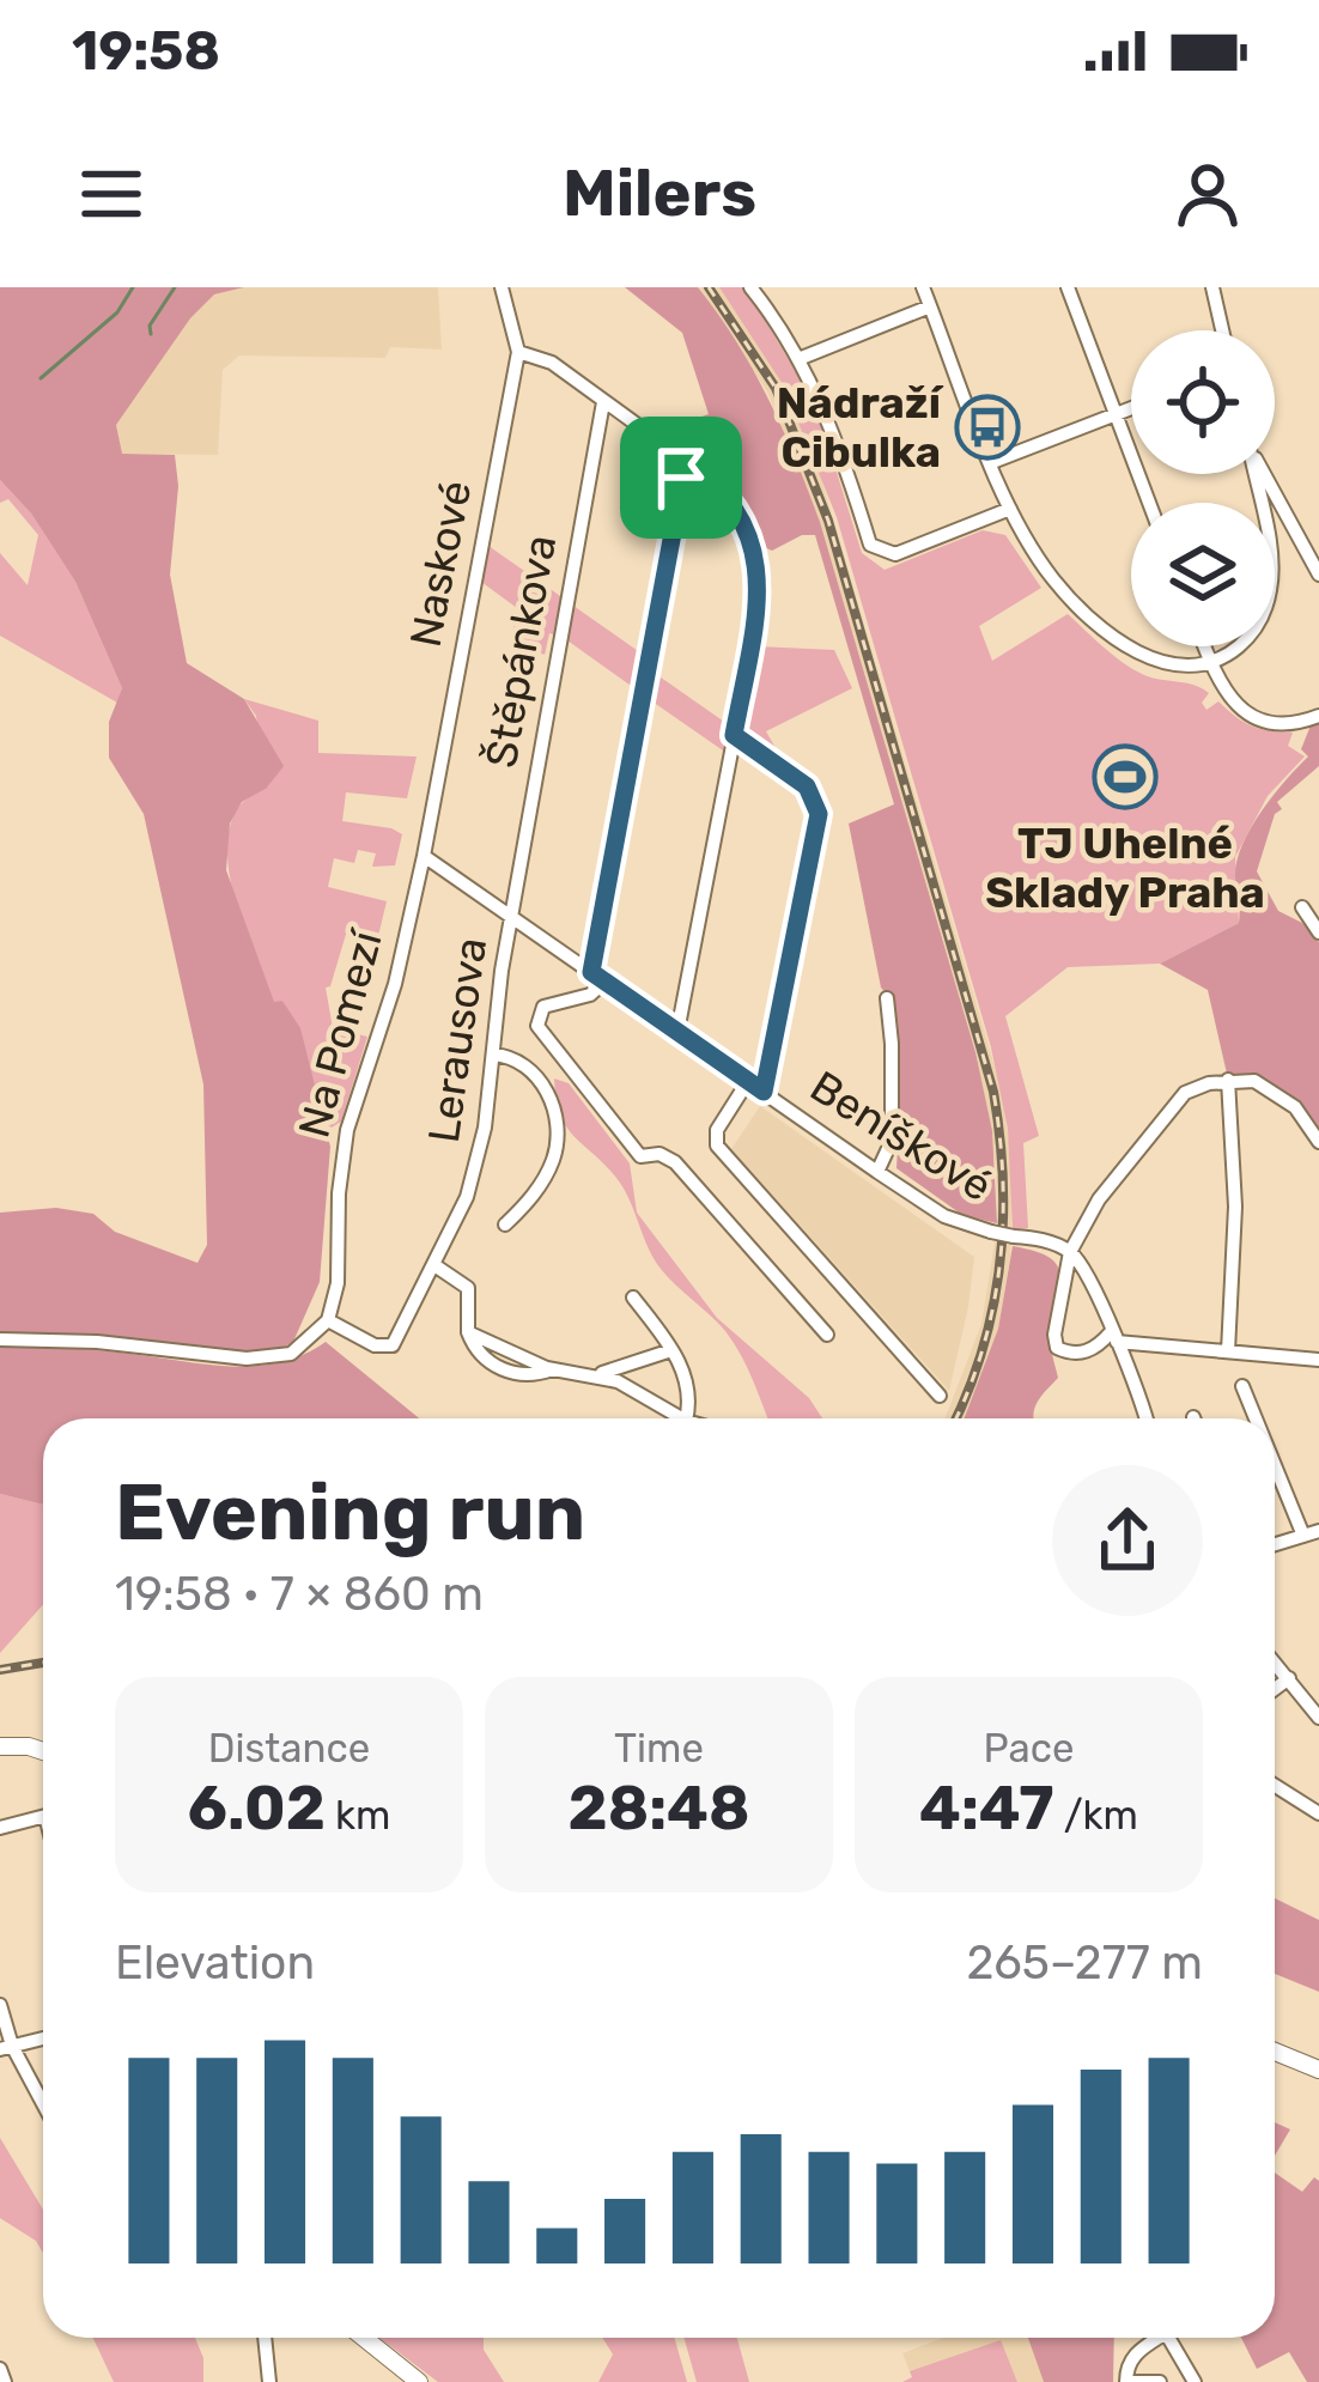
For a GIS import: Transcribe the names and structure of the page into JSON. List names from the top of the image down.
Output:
{
  "streets": {
    "street": [
      "Naskové",
      "Štěpánkova",
      "Na Pomezí",
      "Lerausova",
      "Beníškové"
    ]
  },
  "crossings": [
    ["Naskové", "Na Pomezí"],
    ["Naskové", "Beníškové"],
    ["Štěpánkova", "Lerausova"],
    ["Štěpánkova", "Beníškové"],
    ["Na Pomezí", "Lerausova"],
    ["Na Pomezí", "Beníškové"],
    ["Lerausova", "Beníškové"]
  ],
  "places": {
    "bus stop": ["Nádraží Cibulka"],
    "sports": ["TJ Uhelné Sklady Praha"]
  },
  "page": {
    "status": "19:58",
    "header": "Milers",
    "heading": ["Evening run", "19:58 · 7 × 860 m"],
    "stats": [
      ["Distance", "6.02 km"],
      ["Time", "28:48"],
      ["Pace", "4:47 /km"]
    ],
    "chart": ["Elevation", "265–277 m"]
  }
}
